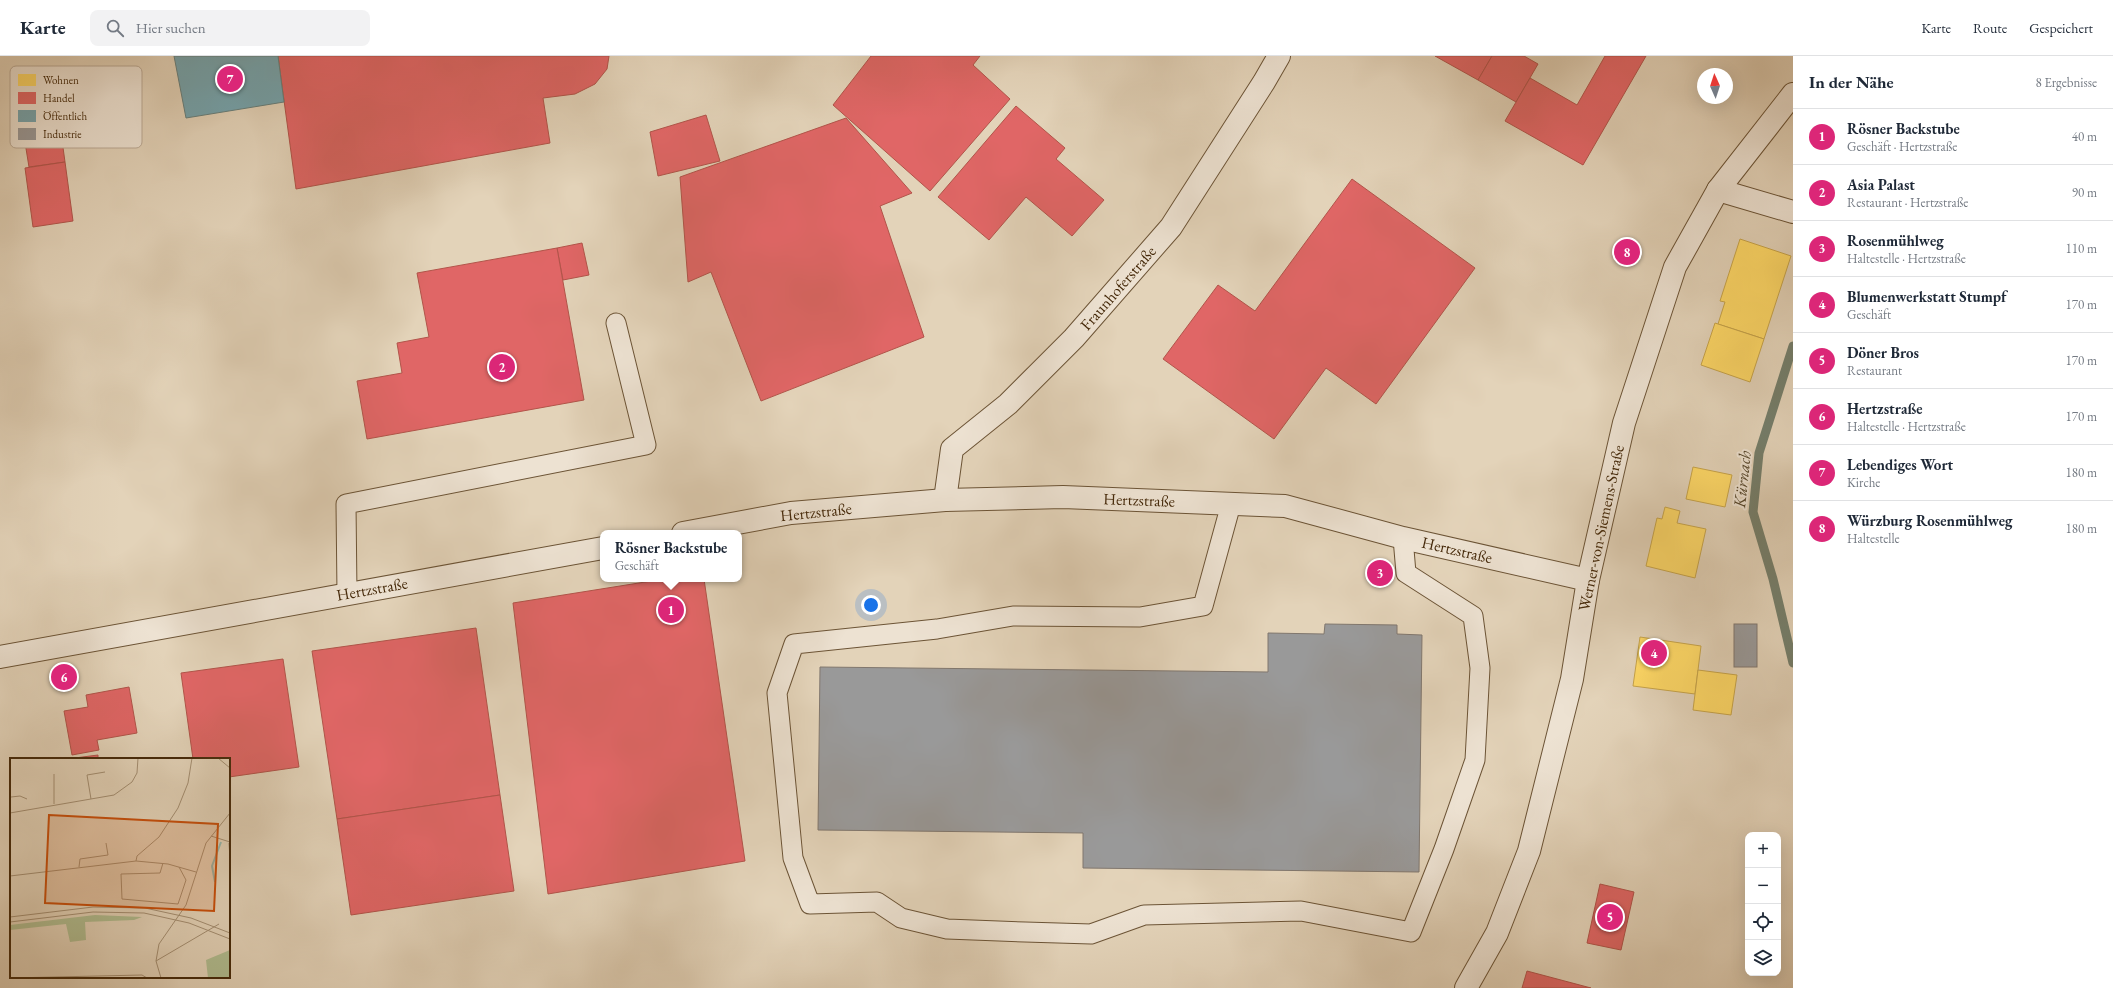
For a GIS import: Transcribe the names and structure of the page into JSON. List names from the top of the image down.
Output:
{
  "streets": {
    "street": ["Fraunhoferstraße", "Hertzstraße", "Werner-von-Siemens-Straße"]
  },
  "crossings": [
    ["Fraunhoferstraße", "Hertzstraße"],
    ["Hertzstraße", "Werner-von-Siemens-Straße"]
  ],
  "water": ["Kürnach"],
  "legend": [
    "Wohnen",
    "Handel",
    "Öffentlich",
    "Industrie"
  ],
  "north": "top",
  "page": {
    "header": "Karte",
    "search": "Hier suchen",
    "nav": ["Karte", "Route", "Gespeichert"],
    "heading": ["In der Nähe", "8 Ergebnisse"],
    "pins": [
      "7",
      "8",
      "2",
      "3",
      "1",
      "4",
      "6",
      "5"
    ],
    "list": [
      {
        "mark": "1",
        "name": "Rösner Backstube",
        "note": "Geschäft · Hertzstraße",
        "value": "40 m"
      },
      {
        "mark": "2",
        "name": "Asia Palast",
        "note": "Restaurant · Hertzstraße",
        "value": "90 m"
      },
      {
        "mark": "3",
        "name": "Rosenmühlweg",
        "note": "Haltestelle · Hertzstraße",
        "value": "110 m"
      },
      {
        "mark": "4",
        "name": "Blumenwerkstatt Stumpf",
        "note": "Geschäft",
        "value": "170 m"
      },
      {
        "mark": "5",
        "name": "Döner Bros",
        "note": "Restaurant",
        "value": "170 m"
      },
      {
        "mark": "6",
        "name": "Hertzstraße",
        "note": "Haltestelle · Hertzstraße",
        "value": "170 m"
      },
      {
        "mark": "7",
        "name": "Lebendiges Wort",
        "note": "Kirche",
        "value": "180 m"
      },
      {
        "mark": "8",
        "name": "Würzburg Rosenmühlweg",
        "note": "Haltestelle",
        "value": "180 m"
      }
    ],
    "popup": ["Rösner Backstube", "Geschäft"],
    "map_buttons": ["+", "−"]
  }
}
